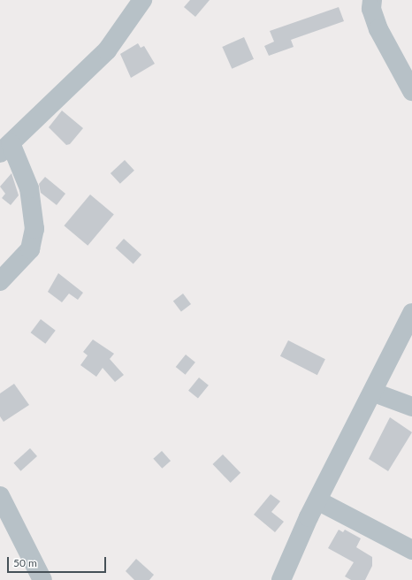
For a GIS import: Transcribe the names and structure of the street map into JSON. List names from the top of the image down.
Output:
{
  "scale_bar": "50 m"
}
